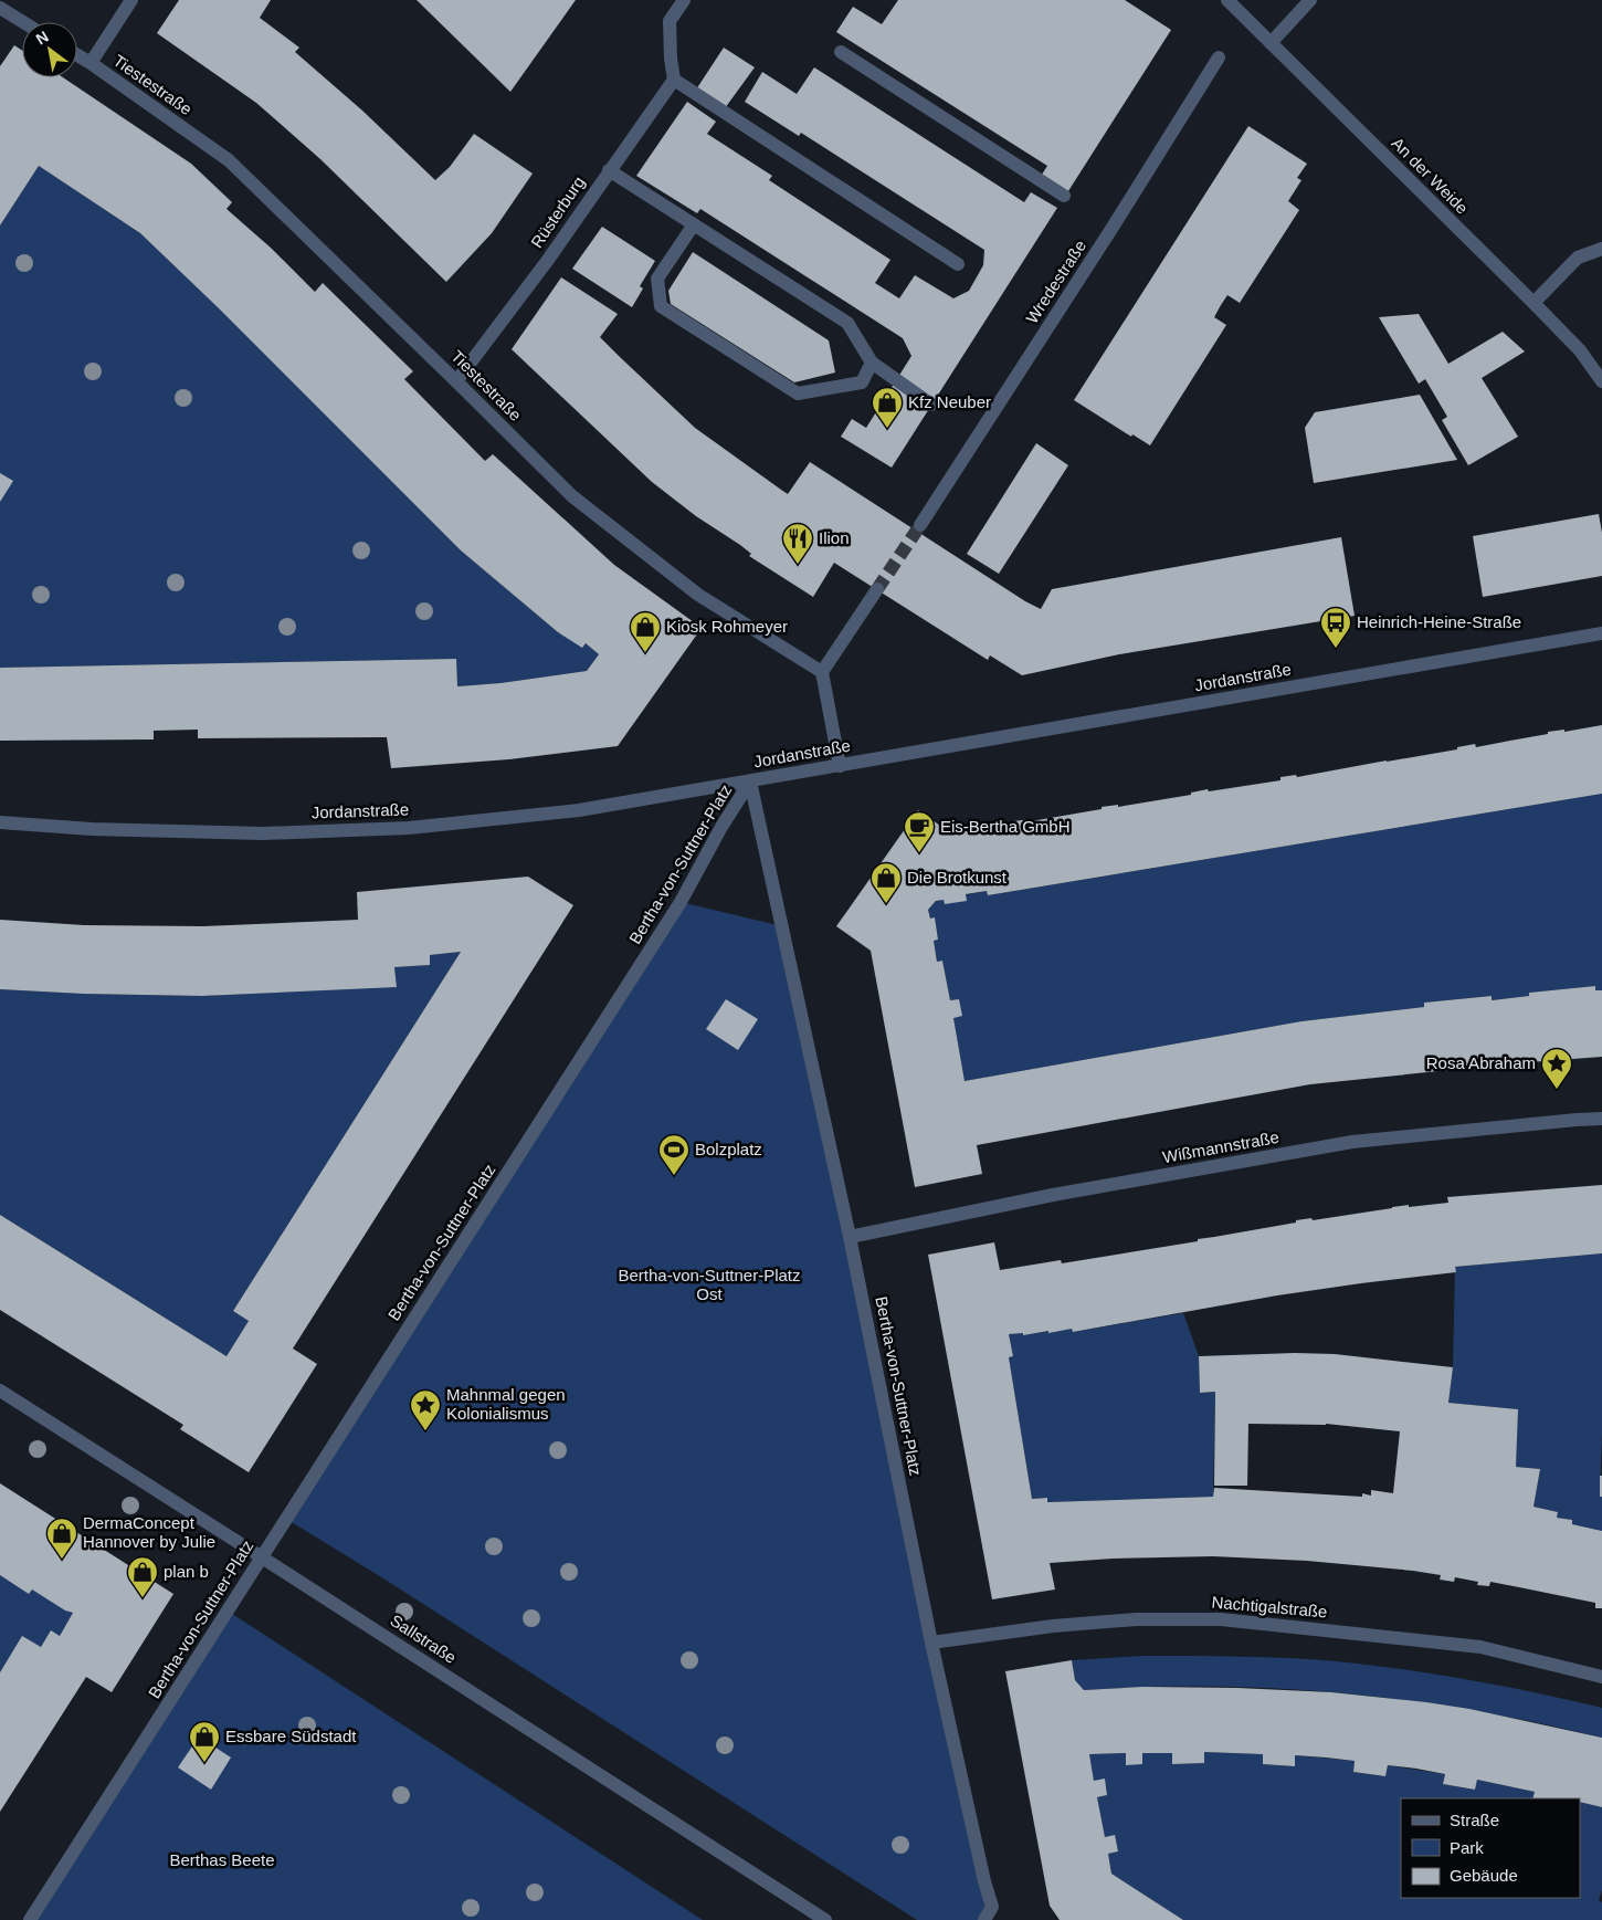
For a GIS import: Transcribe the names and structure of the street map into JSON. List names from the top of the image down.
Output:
{
  "streets": {
    "street": [
      "Tiestestraße",
      "An der Weide",
      "Rüsterburg",
      "Wredestraße",
      "Jordanstraße",
      "Bertha-von-Suttner-Platz",
      "Wißmannstraße",
      "Nachtigalstraße",
      "Sallstraße"
    ]
  },
  "crossings": [
    ["Tiestestraße", "Rüsterburg"],
    ["Jordanstraße", "Bertha-von-Suttner-Platz"],
    ["Bertha-von-Suttner-Platz", "Wißmannstraße"],
    ["Bertha-von-Suttner-Platz", "Nachtigalstraße"],
    ["Bertha-von-Suttner-Platz", "Sallstraße"]
  ],
  "parks": ["Bertha-von-Suttner-Platz Ost", "Berthas Beete"],
  "places": {
    "shop": [
      "Kfz Neuber",
      "Kiosk Rohmeyer",
      "Die Brotkunst",
      "DermaConcept Hannover by Julie",
      "plan b",
      "Essbare Südstadt"
    ],
    "restaurant": ["Ilion"],
    "bus stop": ["Heinrich-Heine-Straße"],
    "cafe": ["Eis-Bertha GmbH"],
    "place": ["Rosa Abraham", "Mahnmal gegen Kolonialismus"],
    "sports": ["Bolzplatz"]
  },
  "legend": ["Straße", "Park", "Gebäude"],
  "north": "top left"
}
